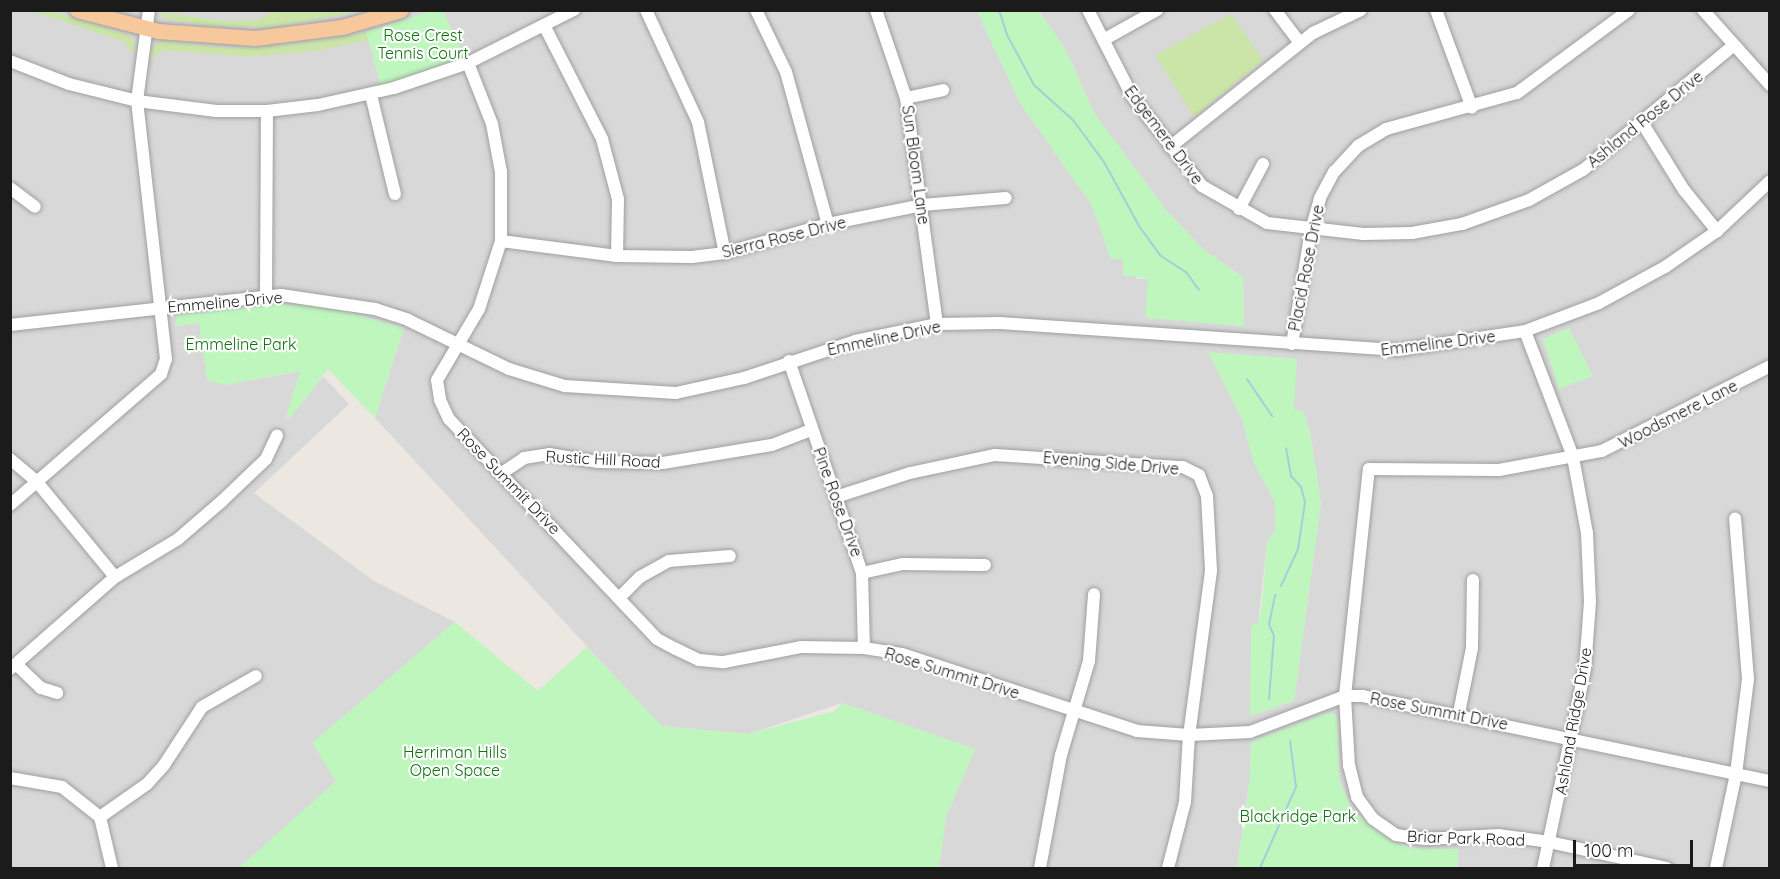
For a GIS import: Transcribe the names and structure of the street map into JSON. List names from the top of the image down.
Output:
{
  "streets": {
    "street": [
      "Ashland Rose Drive",
      "Edgemere Drive",
      "Sun Bloom Lane",
      "Sierra Rose Drive",
      "Placid Rose Drive",
      "Emmeline Drive",
      "Woodsmere Lane",
      "Rustic Hill Road",
      "Evening Side Drive",
      "Rose Summit Drive",
      "Pine Rose Drive",
      "Ashland Ridge Drive",
      "Briar Park Road"
    ]
  },
  "crossings": [
    ["Ashland Rose Drive", "Edgemere Drive"],
    ["Ashland Rose Drive", "Placid Rose Drive"],
    ["Edgemere Drive", "Placid Rose Drive"],
    ["Sun Bloom Lane", "Sierra Rose Drive"],
    ["Sun Bloom Lane", "Emmeline Drive"],
    ["Sierra Rose Drive", "Rose Summit Drive"],
    ["Placid Rose Drive", "Emmeline Drive"],
    ["Emmeline Drive", "Rose Summit Drive"],
    ["Emmeline Drive", "Pine Rose Drive"],
    ["Emmeline Drive", "Ashland Ridge Drive"],
    ["Woodsmere Lane", "Ashland Ridge Drive"],
    ["Woodsmere Lane", "Briar Park Road"],
    ["Rustic Hill Road", "Rose Summit Drive"],
    ["Rustic Hill Road", "Pine Rose Drive"],
    ["Evening Side Drive", "Rose Summit Drive"],
    ["Evening Side Drive", "Pine Rose Drive"],
    ["Rose Summit Drive", "Pine Rose Drive"],
    ["Rose Summit Drive", "Ashland Ridge Drive"],
    ["Rose Summit Drive", "Briar Park Road"],
    ["Ashland Ridge Drive", "Briar Park Road"]
  ],
  "parks": [
    "Rose Crest Tennis Court",
    "Emmeline Park",
    "Herriman Hills Open Space",
    "Blackridge Park"
  ],
  "scale_bar": "100 m"
}
